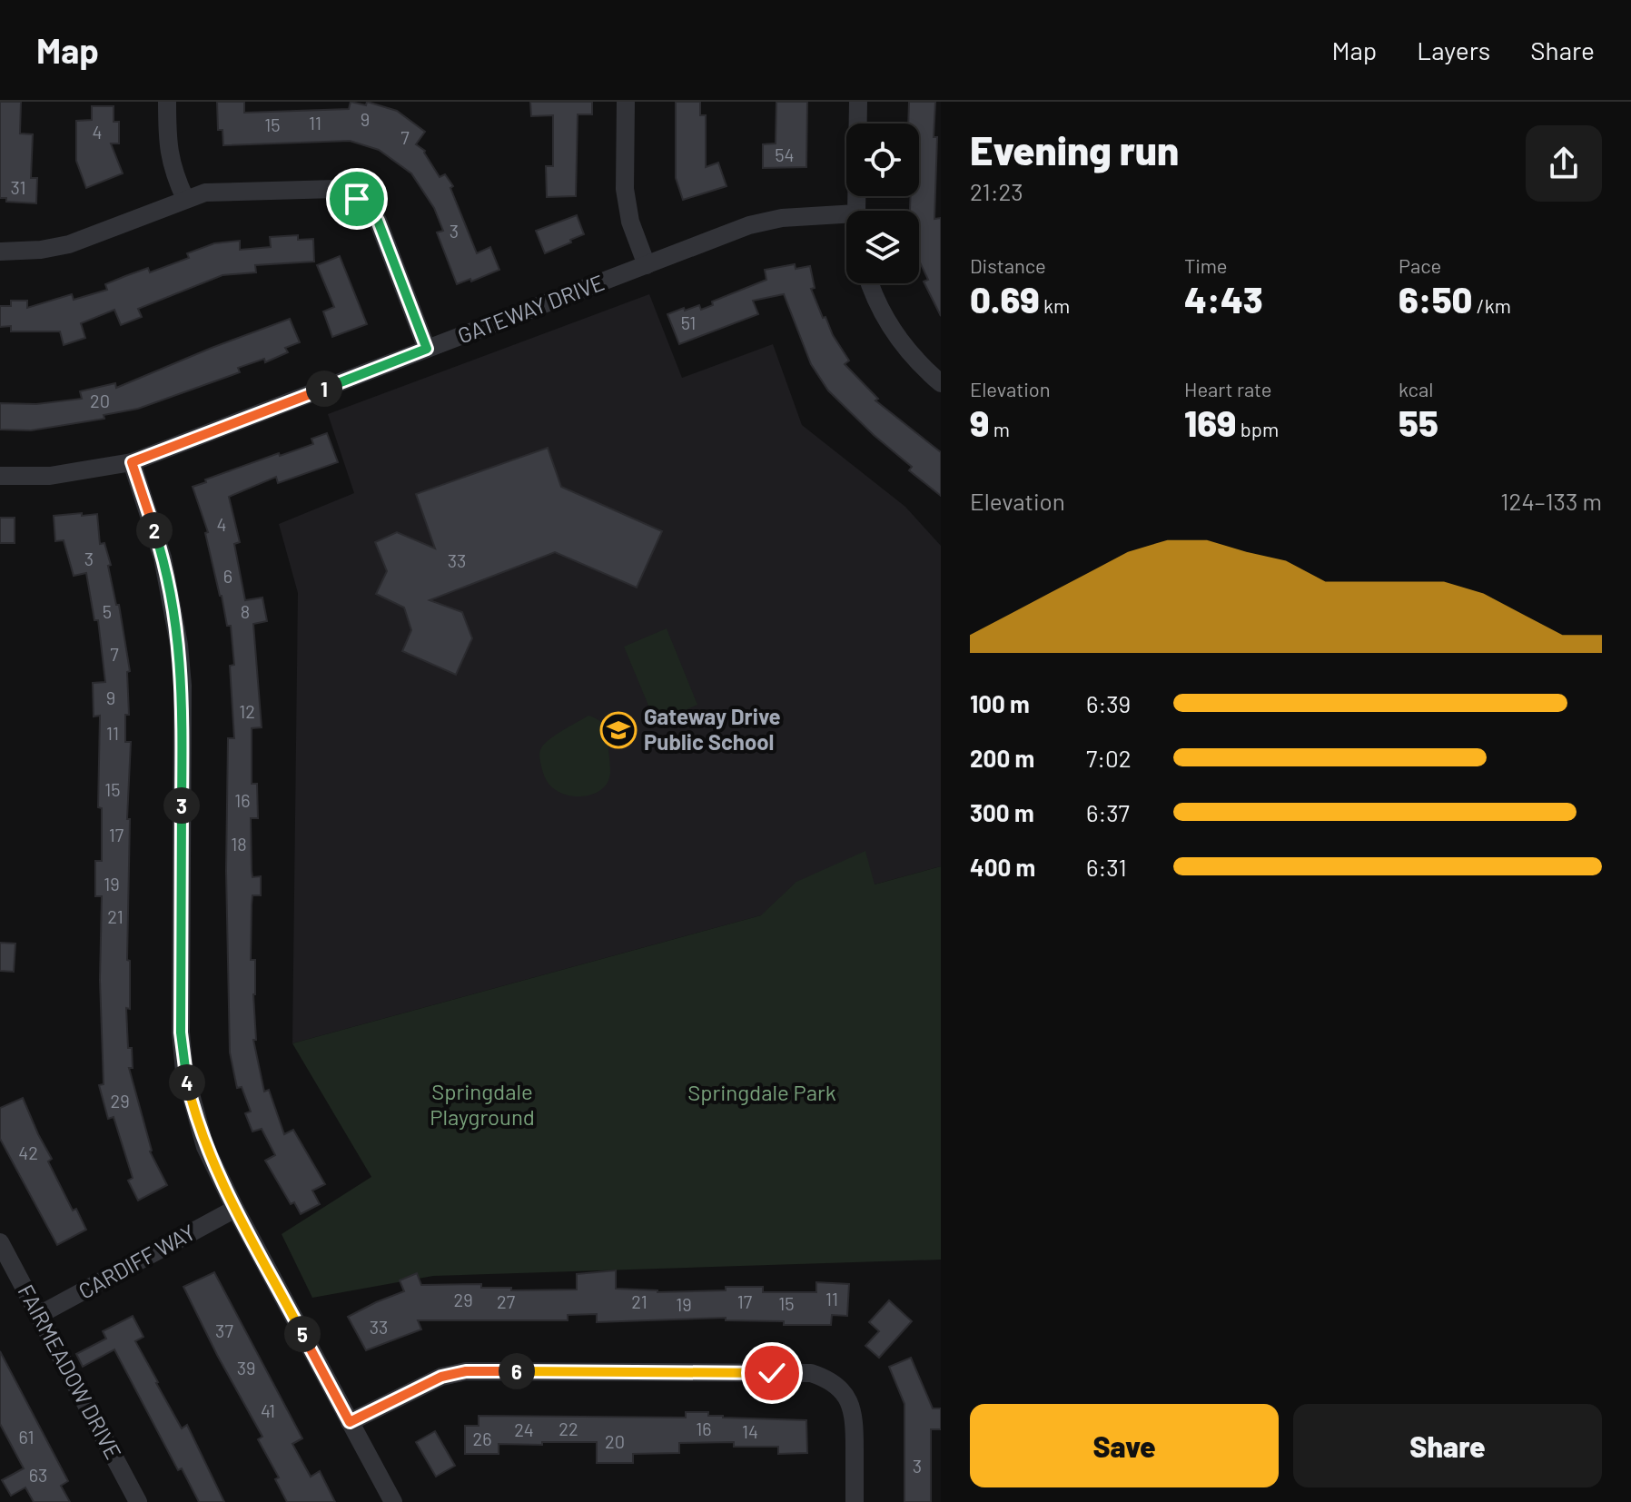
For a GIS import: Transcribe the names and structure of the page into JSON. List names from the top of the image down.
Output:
{
  "streets": {
    "street": ["GATEWAY DRIVE", "CARDIFF WAY", "FAIRMEADOW DRIVE"]
  },
  "crossings": [
    ["CARDIFF WAY", "FAIRMEADOW DRIVE"]
  ],
  "parks": ["Springdale Playground", "Springdale Park"],
  "places": {
    "school or university": ["Gateway Drive Public School"]
  },
  "house_numbers": [
    "9",
    "11",
    "15",
    "4",
    "7",
    "54",
    "31",
    "3",
    "51",
    "20",
    "4",
    "3",
    "33",
    "6",
    "5",
    "8",
    "7",
    "9",
    "12",
    "11",
    "15",
    "16",
    "17",
    "18",
    "19",
    "21",
    "29",
    "42",
    "11",
    "29",
    "27",
    "21",
    "17",
    "15",
    "19",
    "33",
    "37",
    "39",
    "41",
    "22",
    "16",
    "24",
    "14",
    "61",
    "26",
    "20",
    "3",
    "63"
  ],
  "page": {
    "header": "Map",
    "nav": ["Map", "Layers", "Share"],
    "heading": ["Evening run", "21:23"],
    "stats": [
      ["Distance", "0.69 km"],
      ["Time", "4:43"],
      ["Pace", "6:50 /km"],
      ["Elevation", "9 m"],
      ["Heart rate", "169 bpm"],
      ["kcal", "55"]
    ],
    "pins": [
      "1",
      "2",
      "3",
      "4",
      "5",
      "6"
    ],
    "chart": ["Elevation", "124–133 m"],
    "list": [
      {
        "name": "100 m",
        "note": "6:39"
      },
      {
        "name": "200 m",
        "note": "7:02"
      },
      {
        "name": "300 m",
        "note": "6:37"
      },
      {
        "name": "400 m",
        "note": "6:31"
      }
    ],
    "buttons": ["Save", "Share"]
  }
}
